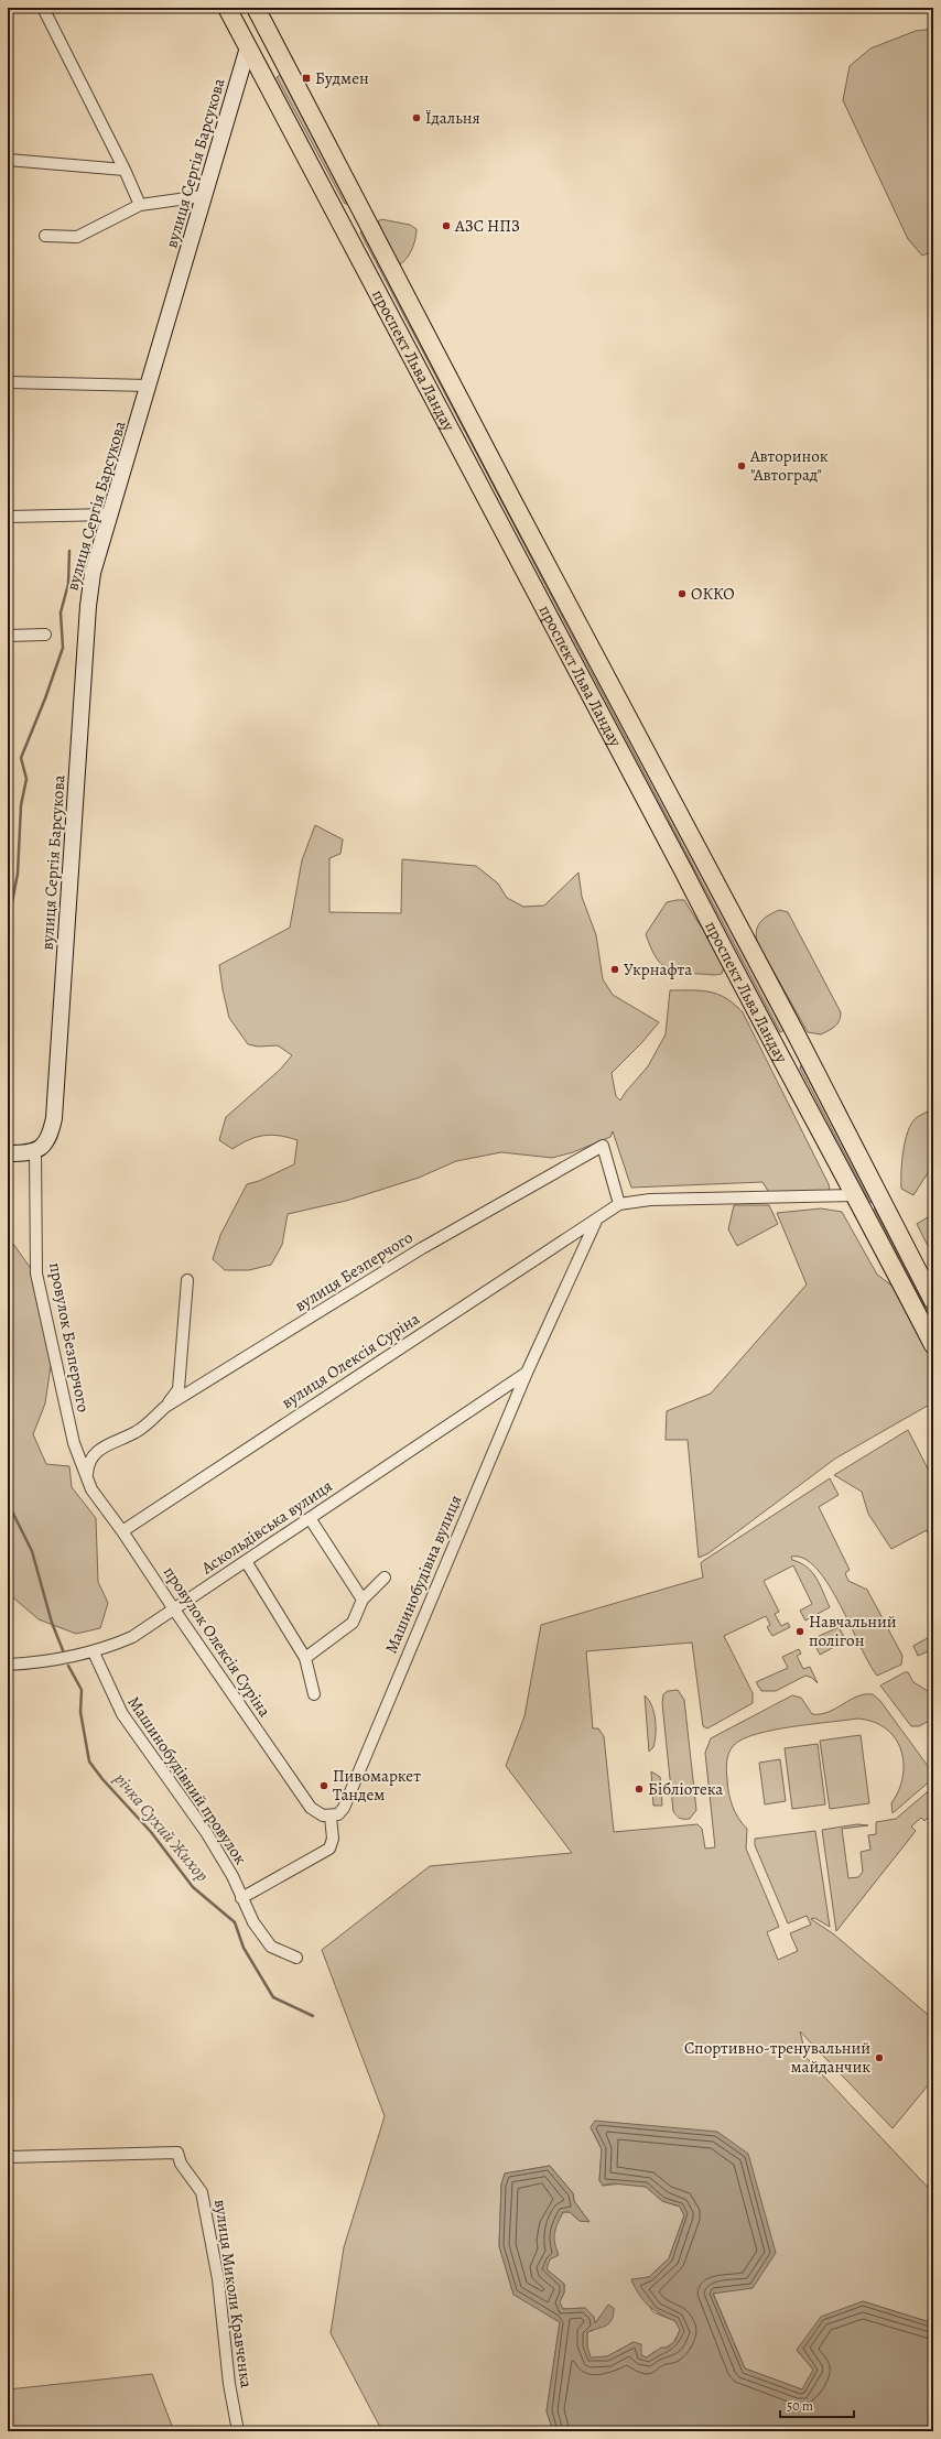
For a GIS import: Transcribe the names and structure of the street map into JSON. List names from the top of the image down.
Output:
{
  "streets": {
    "main road": ["вулиця Сергія Барсукова", "проспект Льва Ландау"],
    "street": [
      "вулиця Безперчого",
      "провулок Безперчого",
      "вулиця Олексія Суріна",
      "Аскольдівська вулиця",
      "Машинобудівна вулиця",
      "провулок Олексія Суріна",
      "Машинобудівний провулок",
      "вулиця Миколи Кравченка"
    ]
  },
  "crossings": [
    ["вулиця Сергія Барсукова", "проспект Льва Ландау"],
    ["вулиця Сергія Барсукова", "провулок Безперчого"],
    ["вулиця Безперчого", "провулок Безперчого"],
    ["вулиця Безперчого", "вулиця Олексія Суріна"],
    ["вулиця Безперчого", "провулок Олексія Суріна"],
    ["провулок Безперчого", "провулок Олексія Суріна"],
    ["вулиця Олексія Суріна", "Машинобудівна вулиця"],
    ["вулиця Олексія Суріна", "провулок Олексія Суріна"],
    ["Аскольдівська вулиця", "Машинобудівна вулиця"],
    ["Аскольдівська вулиця", "провулок Олексія Суріна"],
    ["Аскольдівська вулиця", "Машинобудівний провулок"],
    ["Машинобудівна вулиця", "провулок Олексія Суріна"]
  ],
  "water": ["річка Сухий Жихор"],
  "places": {
    "transit": ["Будмен"],
    "other": [
      "Їдальня",
      "АЗС НПЗ",
      "Авторинок \"Автоград\"",
      "ОККО",
      "Укрнафта",
      "Навчальний полігон",
      "Пивомаркет Тандем",
      "Бібліотека",
      "Спортивно-тренувальний майданчик"
    ]
  },
  "scale_bar": "50 m"
}
